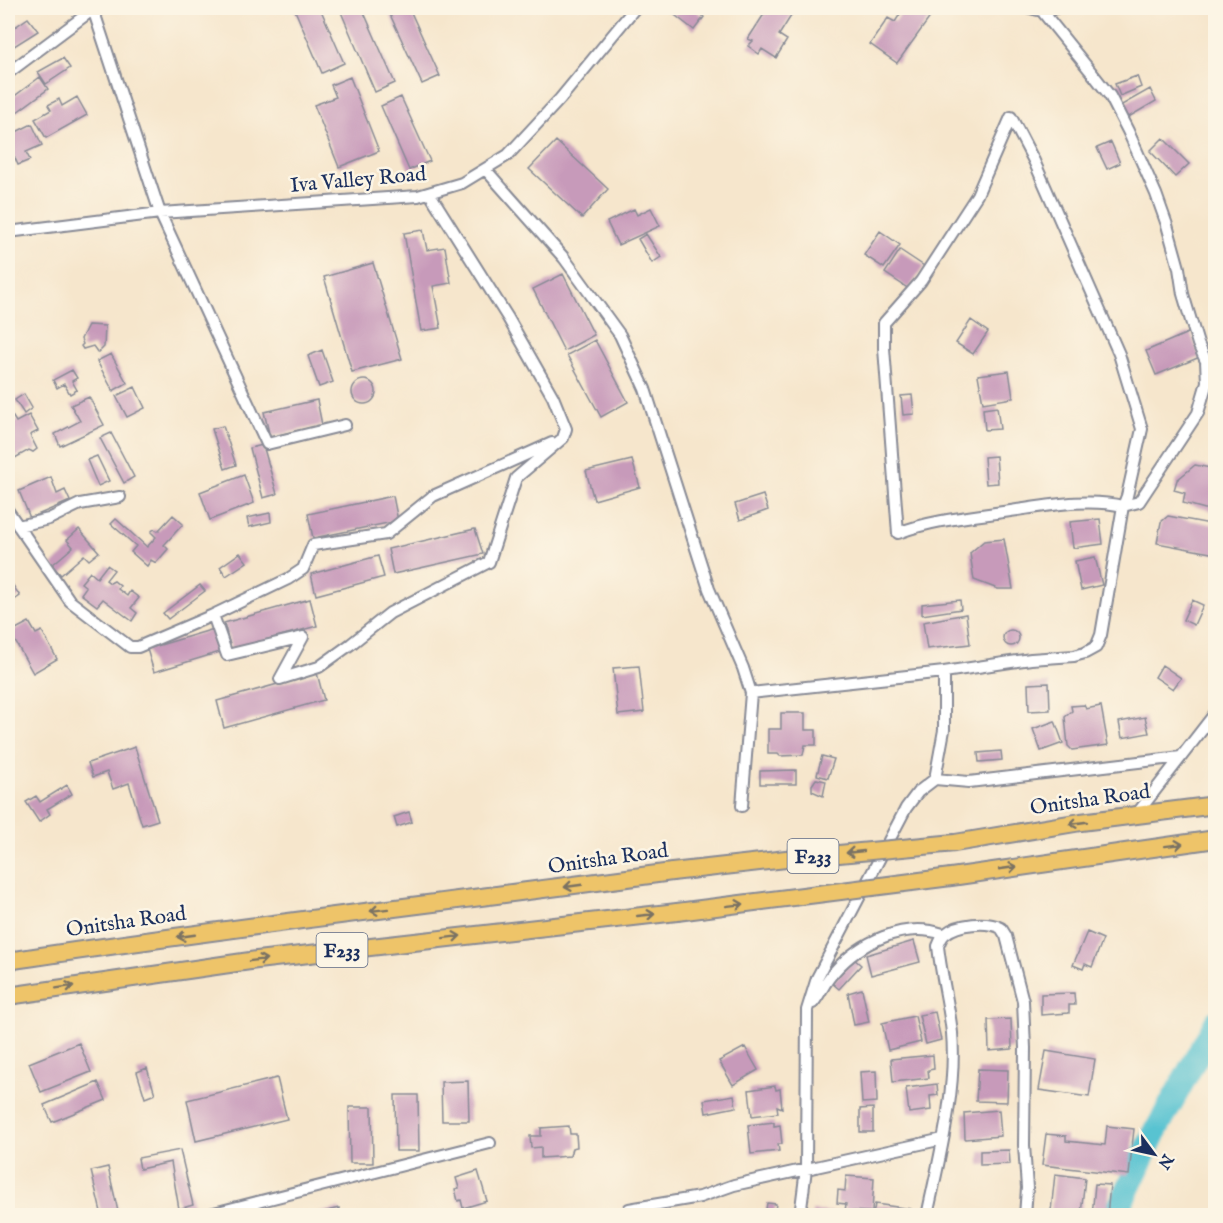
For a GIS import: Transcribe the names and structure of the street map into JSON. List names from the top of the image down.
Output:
{
  "streets": {
    "main road": ["Onitsha Road", "F233"],
    "street": ["Iva Valley Road"]
  },
  "north": "bottom right"
}
